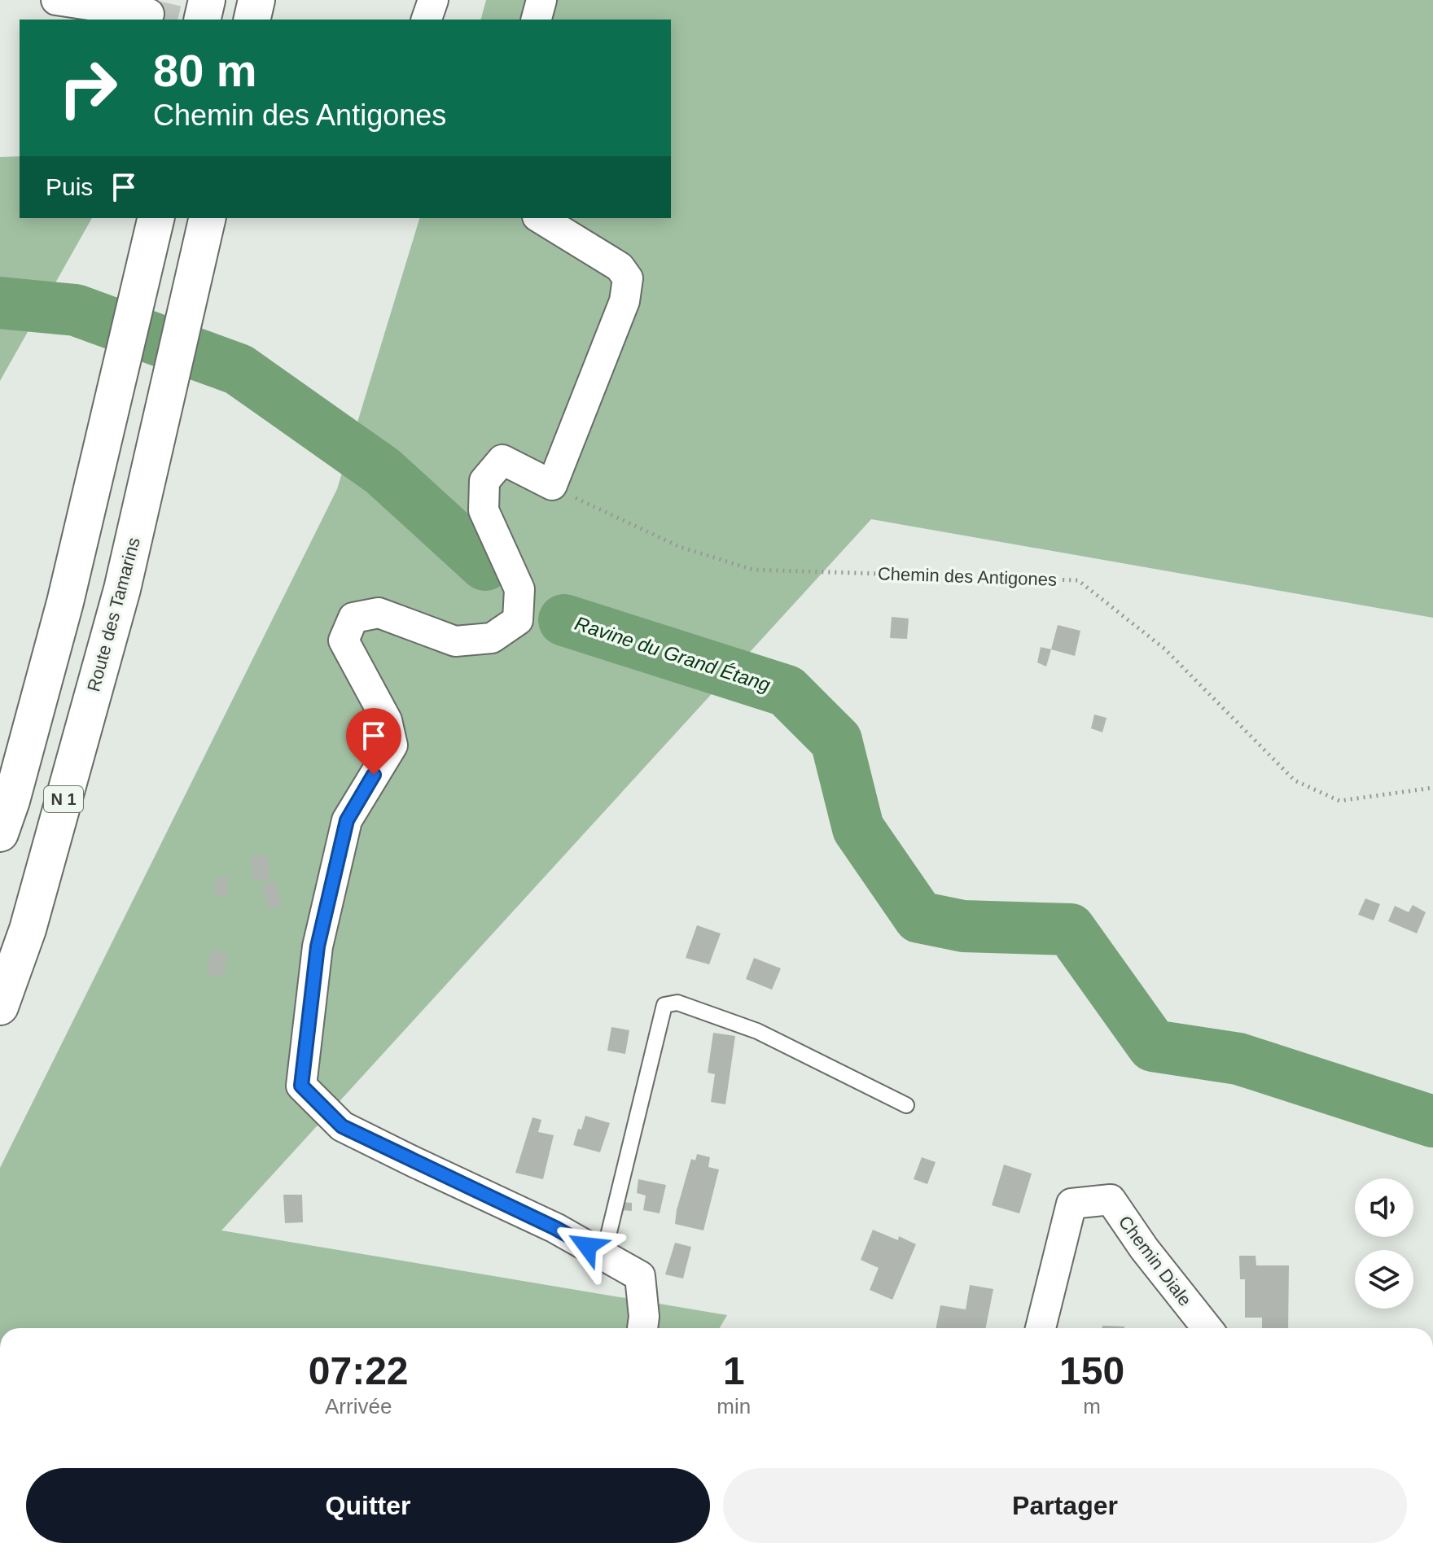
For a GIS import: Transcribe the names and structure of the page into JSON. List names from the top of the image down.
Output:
{
  "streets": {
    "highway": ["Route des Tamarins", "N 1"],
    "street": ["Chemin Diale"],
    "path": ["Chemin des Antigones"]
  },
  "water": ["Ravine du Grand Étang"],
  "page": {
    "turn": ["80 m", "Chemin des Antigones"],
    "then": "Puis",
    "eta": [
      "07:22",
      "Arrivée",
      "1",
      "min",
      "150",
      "m"
    ],
    "buttons": ["Quitter", "Partager"]
  }
}
